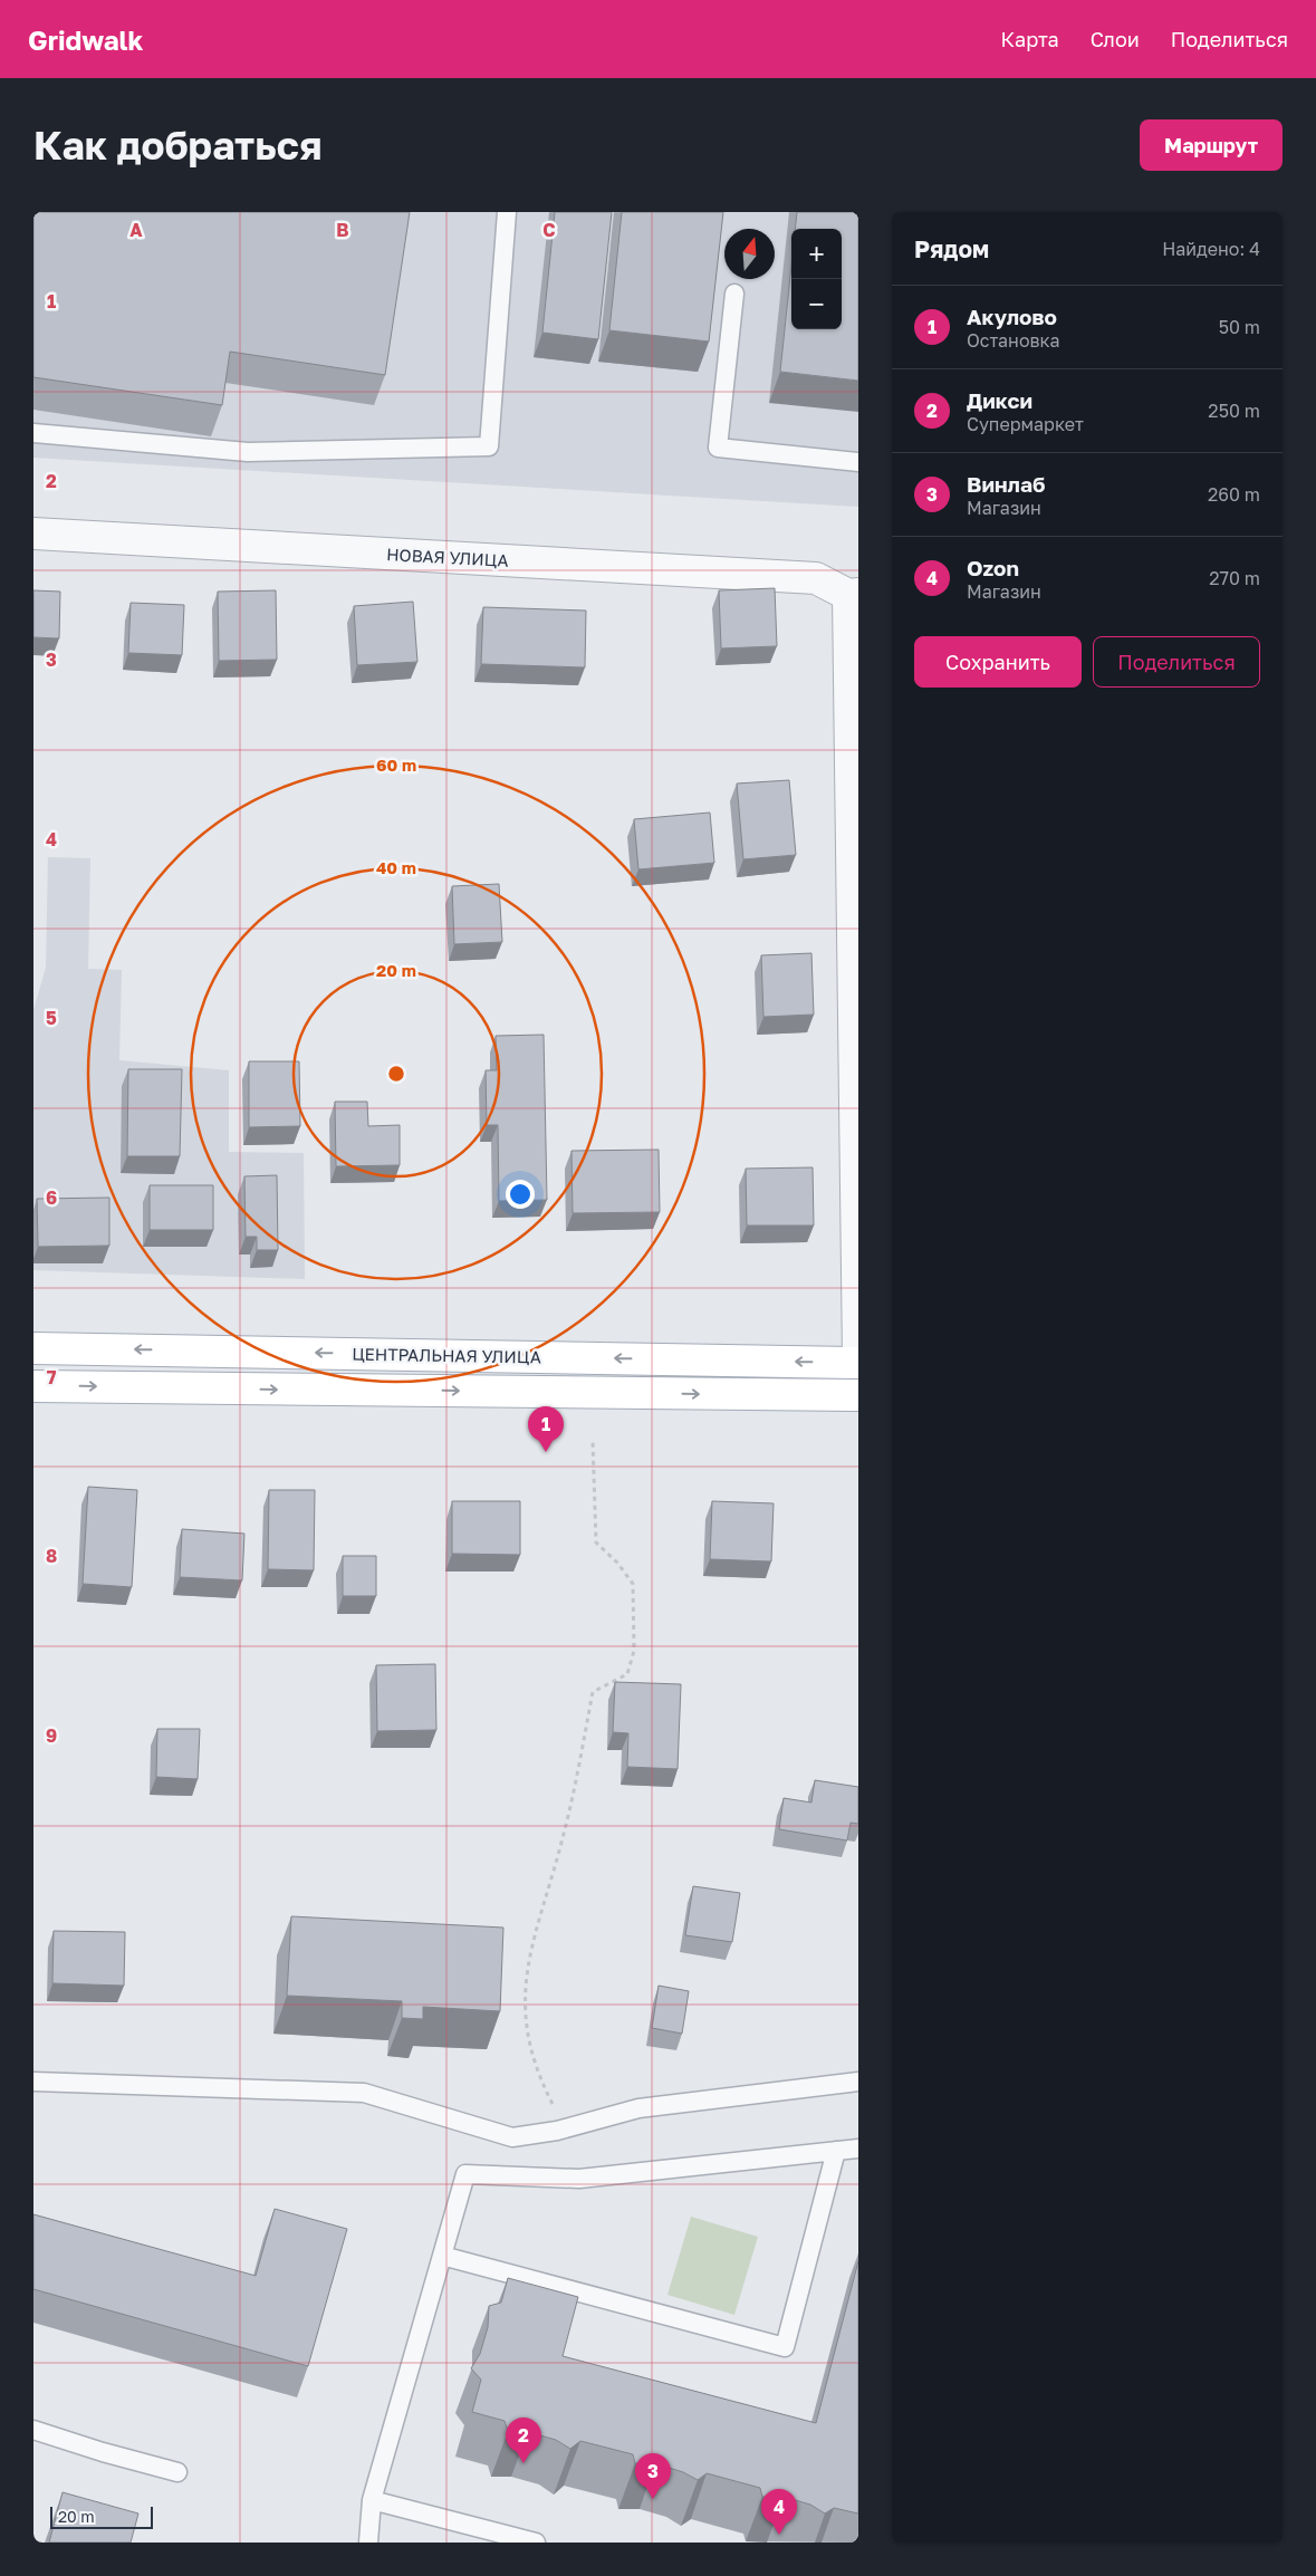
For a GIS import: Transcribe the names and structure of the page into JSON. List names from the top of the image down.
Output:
{
  "streets": {
    "main road": ["ЦЕНТРАЛЬНАЯ УЛИЦА"],
    "street": ["НОВАЯ УЛИЦА"]
  },
  "scale_bar": "20 m",
  "north": "top",
  "page": {
    "header": "Gridwalk",
    "nav": ["Карта", "Слои", "Поделиться"],
    "buttons": [
      "Маршрут",
      ["Сохранить", "Поделиться"]
    ],
    "title": "Как добраться",
    "heading": ["Рядом", "Найдено: 4"],
    "map_buttons": ["+", "−"],
    "list": [
      {
        "mark": "1",
        "name": "Акулово",
        "note": "Остановка",
        "value": "50 m"
      },
      {
        "mark": "2",
        "name": "Дикси",
        "note": "Супермаркет",
        "value": "250 m"
      },
      {
        "mark": "3",
        "name": "Винлаб",
        "note": "Магазин",
        "value": "260 m"
      },
      {
        "mark": "4",
        "name": "Ozon",
        "note": "Магазин",
        "value": "270 m"
      }
    ],
    "pins": [
      "1",
      "2",
      "3",
      "4"
    ],
    "scale": "20 m"
  },
  "grid": {
    "columns": ["A", "B", "C"],
    "rows": [
      "1",
      "2",
      "3",
      "4",
      "5",
      "6",
      "7",
      "8",
      "9"
    ]
  },
  "rings": ["60 m", "40 m", "20 m"]
}
